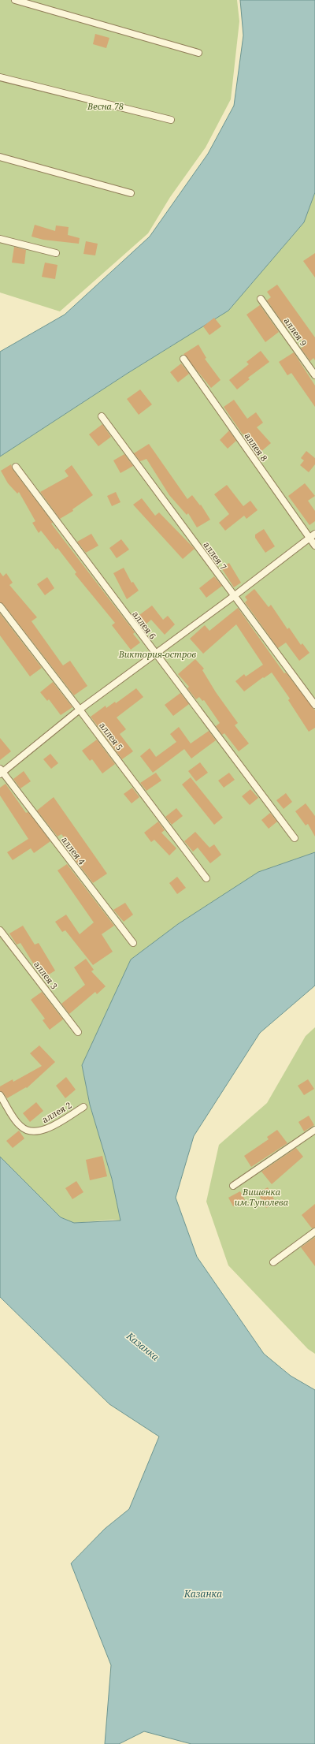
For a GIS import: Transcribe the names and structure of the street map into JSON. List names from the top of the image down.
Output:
{
  "streets": {
    "lane": [
      "аллея 9",
      "аллея 8",
      "аллея 7",
      "аллея 6",
      "аллея 5",
      "аллея 4",
      "аллея 3",
      "аллея 2"
    ]
  },
  "water": ["Казанка"],
  "parks": ["Весна 78", "Виктория-остров", "Вишенка им.Туполева"]
}
